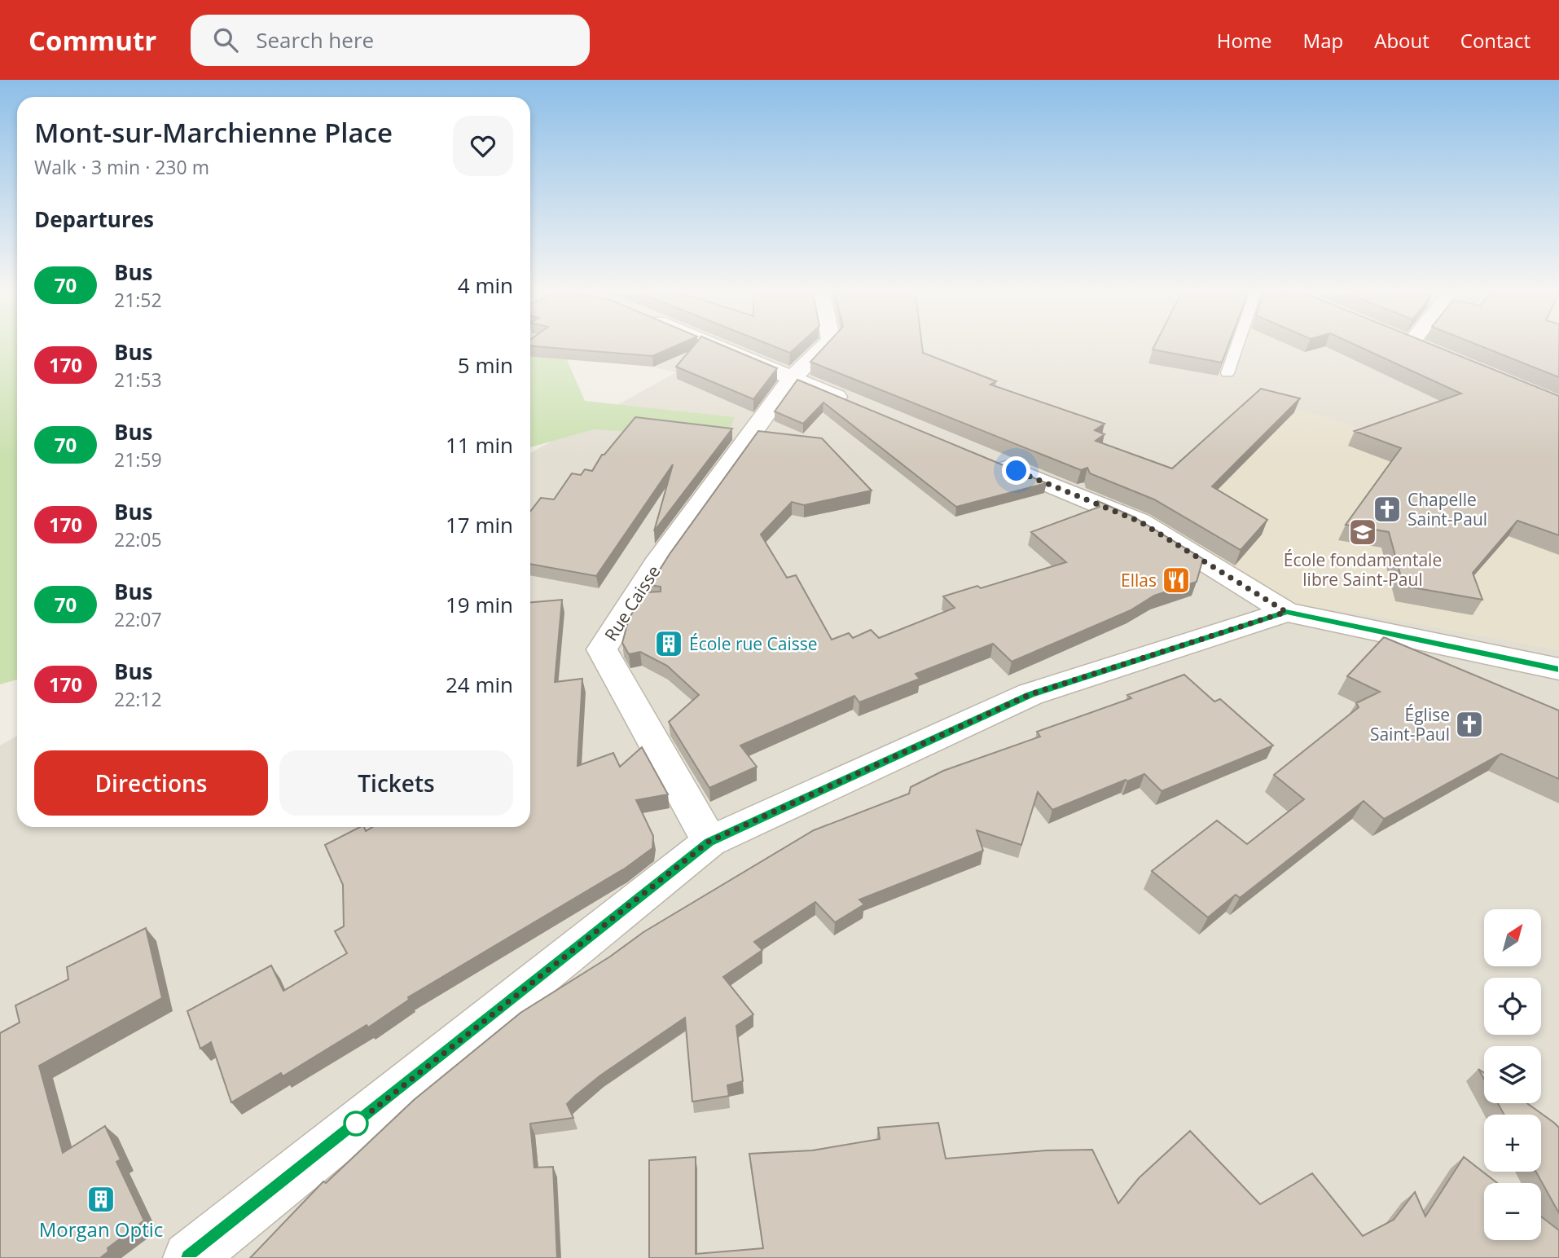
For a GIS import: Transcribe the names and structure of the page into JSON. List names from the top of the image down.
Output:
{
  "streets": {
    "street": ["Rue Caisse"]
  },
  "places": {
    "church": ["Chapelle Saint-Paul", "Église Saint-Paul"],
    "school or university": ["École fondamentale libre Saint-Paul"],
    "restaurant": ["Ellas"],
    "building": ["École rue Caisse", "Morgan Optic"]
  },
  "lines": ["bus line 70"],
  "north": "top right",
  "page": {
    "header": "Commutr",
    "search": "Search here",
    "nav": [
      "Home",
      "Map",
      "About",
      "Contact"
    ],
    "heading": [
      ["Mont-sur-Marchienne Place", "Walk · 3 min · 230 m"],
      "Departures"
    ],
    "list": [
      {
        "mark": "70",
        "name": "Bus",
        "note": "21:52",
        "value": "4 min"
      },
      {
        "mark": "170",
        "name": "Bus",
        "note": "21:53",
        "value": "5 min"
      },
      {
        "mark": "70",
        "name": "Bus",
        "note": "21:59",
        "value": "11 min"
      },
      {
        "mark": "170",
        "name": "Bus",
        "note": "22:05",
        "value": "17 min"
      },
      {
        "mark": "70",
        "name": "Bus",
        "note": "22:07",
        "value": "19 min"
      },
      {
        "mark": "170",
        "name": "Bus",
        "note": "22:12",
        "value": "24 min"
      }
    ],
    "buttons": ["Directions", "Tickets"],
    "map_buttons": ["+", "−"]
  }
}
